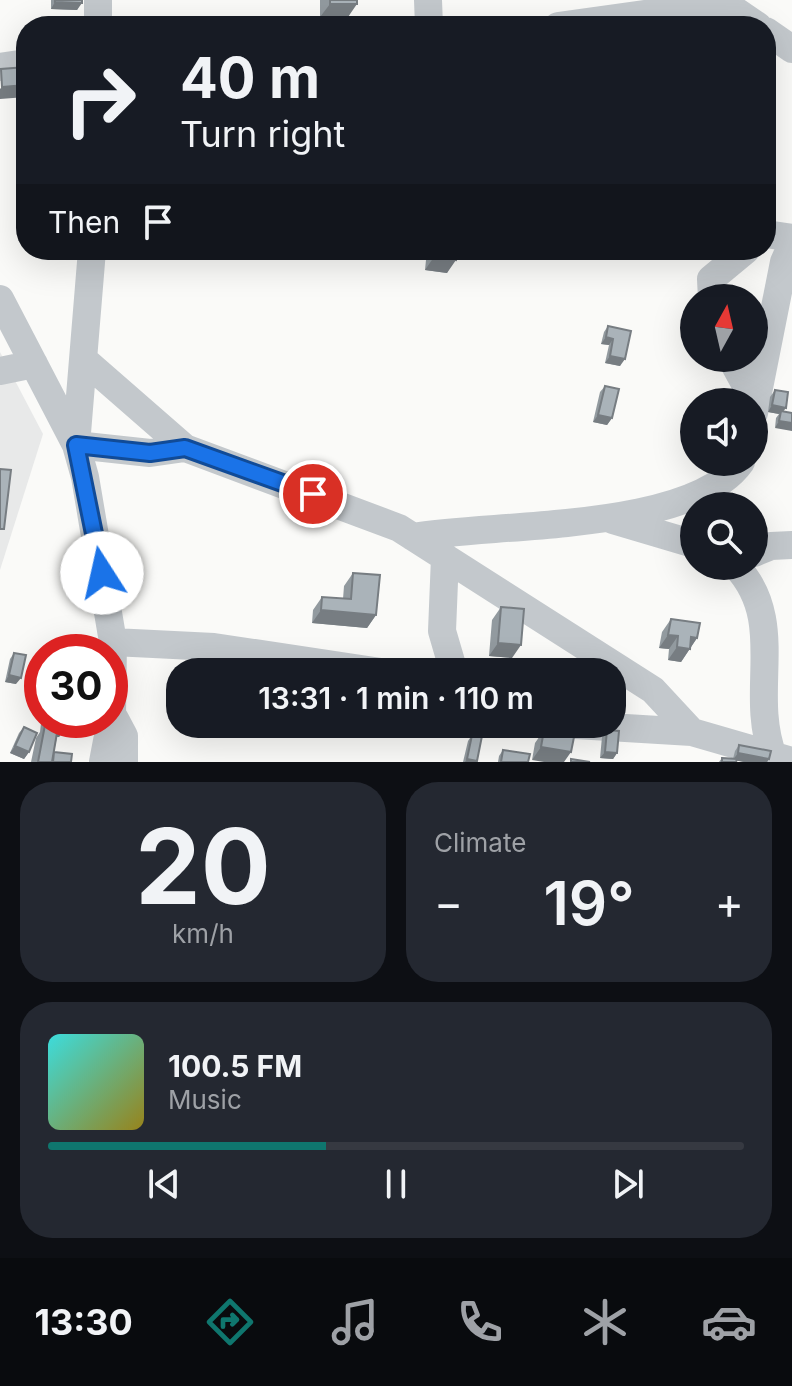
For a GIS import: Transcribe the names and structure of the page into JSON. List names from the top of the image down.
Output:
{
  "north": "top",
  "page": {
    "turn": ["40 m", "Turn right"],
    "then": "Then",
    "limit": "30",
    "trip": "13:31 · 1 min · 110 m",
    "tile": [
      ["20", "km/h"],
      "Climate"
    ],
    "heat": ["−", "19°", "+"],
    "song": ["100.5 FM", "Music"],
    "tabs": "13:30"
  }
}
